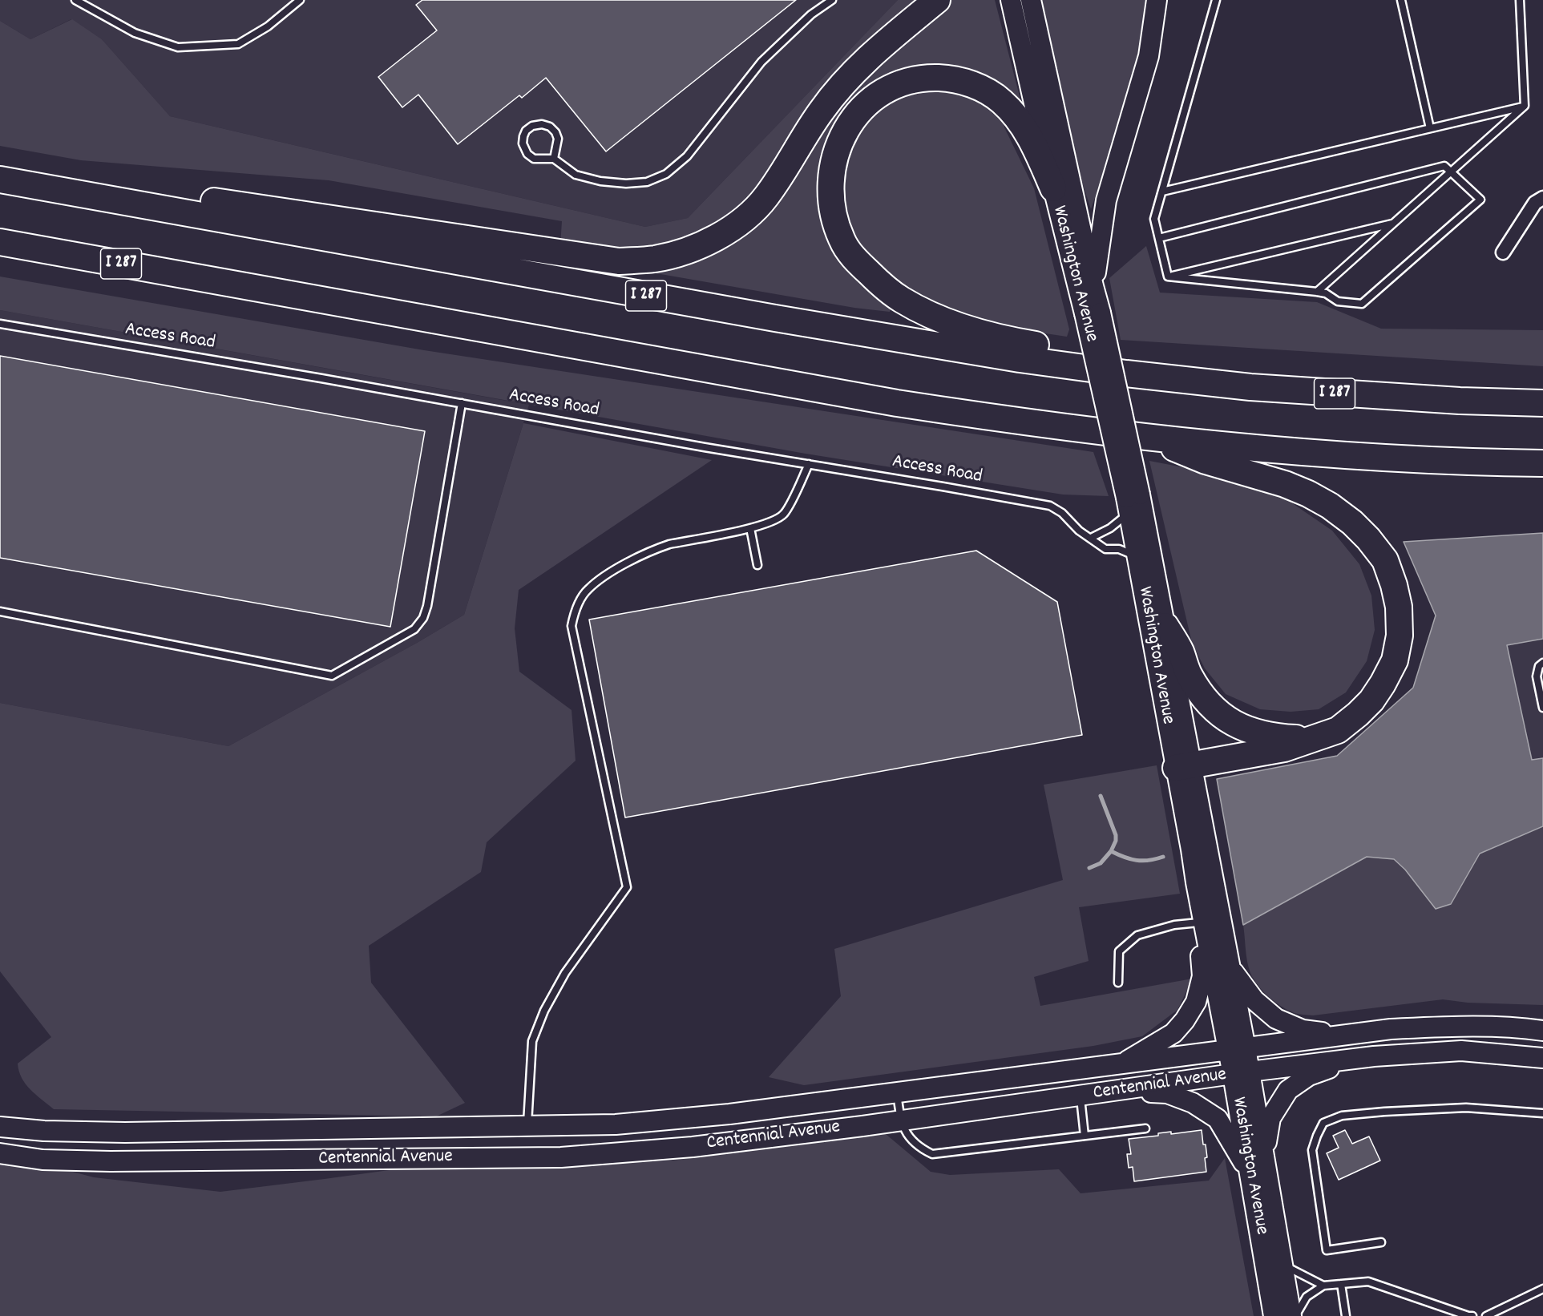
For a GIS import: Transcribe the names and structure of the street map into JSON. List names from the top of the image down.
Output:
{
  "streets": {
    "highway": ["I 287"],
    "main road": ["Washington Avenue", "Centennial Avenue"],
    "lane": ["Access Road"]
  },
  "crossings": [
    ["Washington Avenue", "Access Road"],
    ["Washington Avenue", "Centennial Avenue"]
  ]
}
